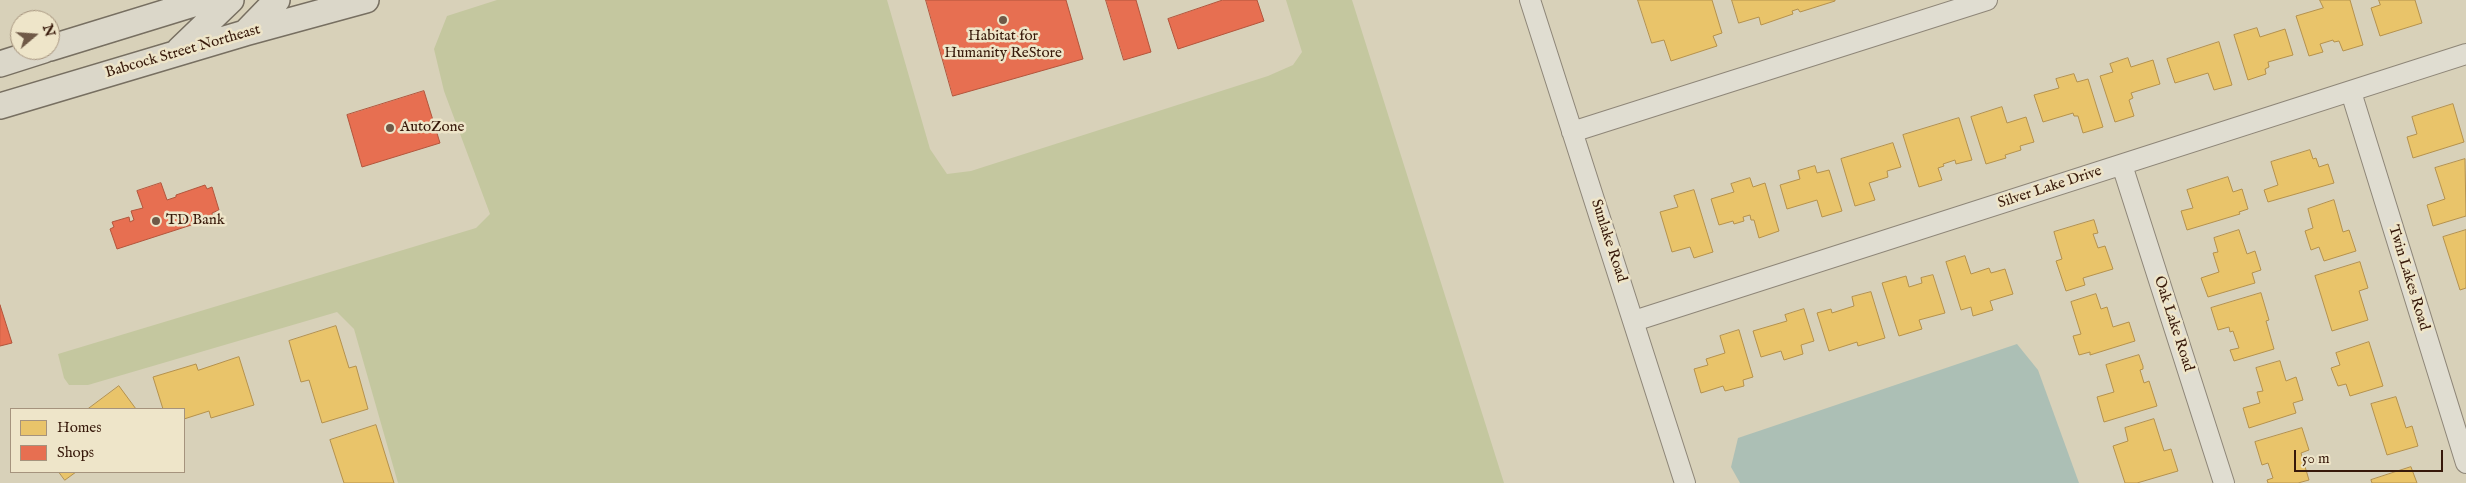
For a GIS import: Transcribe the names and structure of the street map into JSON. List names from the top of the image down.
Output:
{
  "streets": {
    "main road": ["Babcock Street Northeast"],
    "street": [
      "Silver Lake Drive",
      "Sunlake Road",
      "Twin Lakes Road",
      "Oak Lake Road"
    ]
  },
  "crossings": [
    ["Silver Lake Drive", "Sunlake Road"],
    ["Silver Lake Drive", "Twin Lakes Road"],
    ["Silver Lake Drive", "Oak Lake Road"]
  ],
  "places": ["Habitat for Humanity ReStore", "AutoZone", "TD Bank"],
  "legend": ["Homes", "Shops"],
  "scale_bar": "50 m",
  "north": "right"
}
